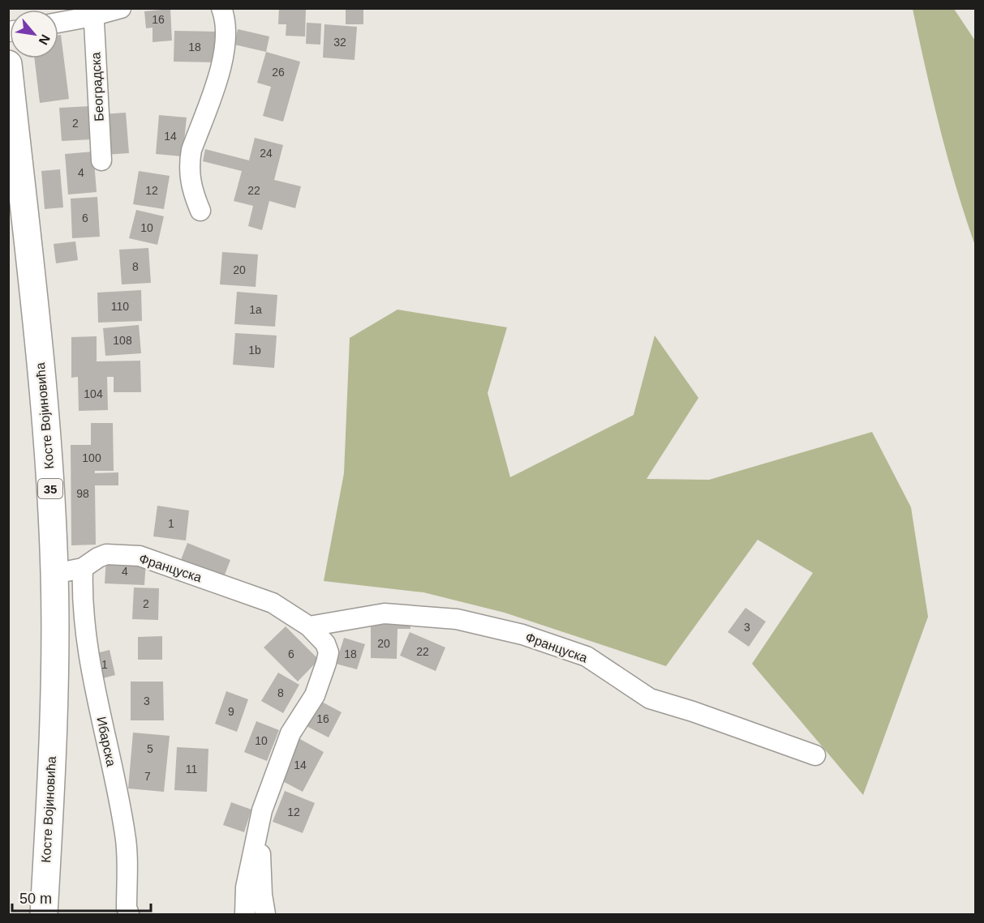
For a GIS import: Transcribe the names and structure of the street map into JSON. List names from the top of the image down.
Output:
{
  "streets": {
    "main road": ["Косте Војиновића", "35"],
    "street": ["Београдска", "Француска", "Ибарска"]
  },
  "crossings": [
    ["Косте Војиновића", "Француска"],
    ["Француска", "Ибарска"]
  ],
  "house_numbers": [
    "16",
    "32",
    "18",
    "26",
    "2",
    "14",
    "24",
    "4",
    "12",
    "22",
    "6",
    "10",
    "8",
    "20",
    "110",
    "1a",
    "108",
    "1b",
    "104",
    "100",
    "98",
    "1",
    "4",
    "2",
    "3",
    "20",
    "22",
    "6",
    "18",
    "1",
    "8",
    "3",
    "9",
    "16",
    "10",
    "5",
    "14",
    "11",
    "7",
    "12"
  ],
  "scale_bar": "50 m",
  "north": "bottom right"
}
